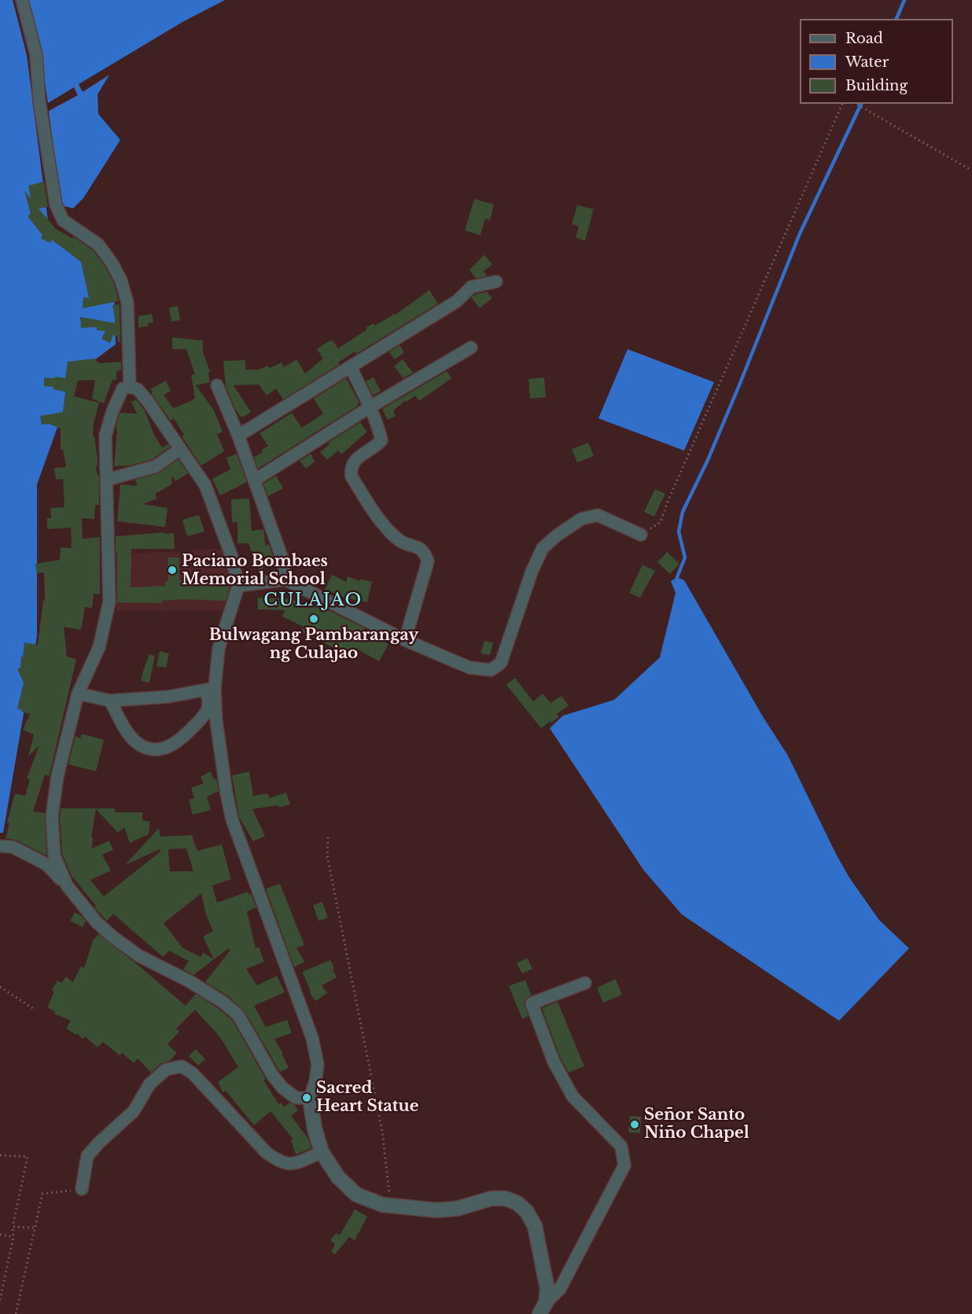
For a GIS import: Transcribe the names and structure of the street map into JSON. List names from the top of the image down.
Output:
{
  "districts": ["CULAJAO"],
  "places": [
    "Paciano Bombaes Memorial School",
    "Bulwagang Pambarangay ng Culajao",
    "Sacred Heart Statue",
    "Señor Santo Niño Chapel"
  ],
  "legend": ["Road", "Water", "Building"]
}
